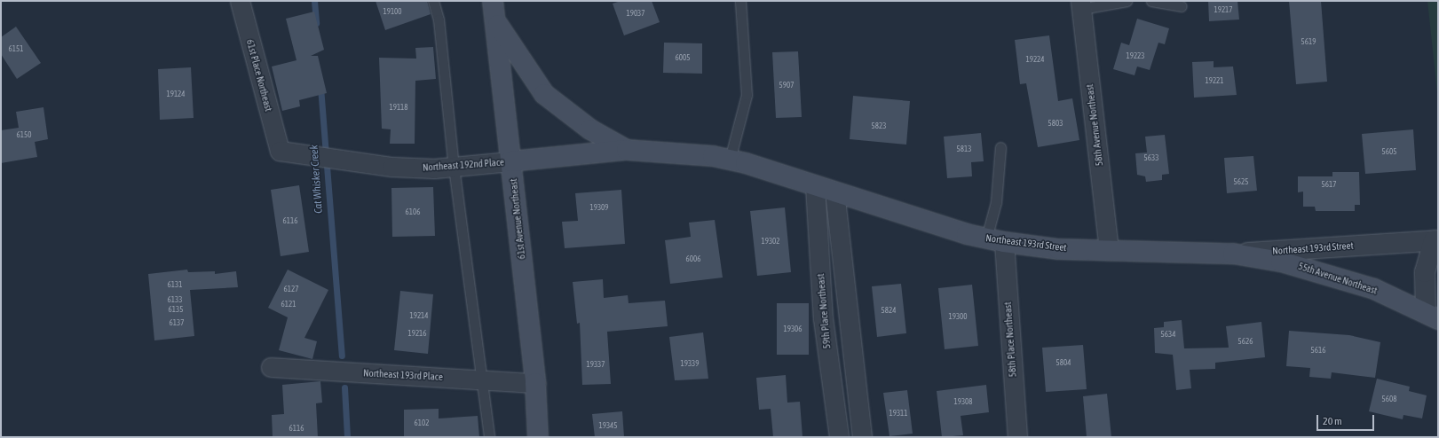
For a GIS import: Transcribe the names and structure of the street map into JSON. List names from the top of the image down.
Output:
{
  "streets": {
    "main road": [
      "Northeast 192nd Place",
      "61st Avenue Northeast",
      "Northeast 193rd Street",
      "55th Avenue Northeast"
    ],
    "street": [
      "61st Place Northeast",
      "58th Avenue Northeast",
      "59th Place Northeast",
      "58th Place Northeast",
      "Northeast 193rd Place"
    ]
  },
  "crossings": [
    ["61st Place Northeast", "Northeast 192nd Place"],
    ["58th Avenue Northeast", "Northeast 193rd Street"],
    ["Northeast 192nd Place", "61st Avenue Northeast"],
    ["Northeast 192nd Place", "Northeast 193rd Street"],
    ["61st Avenue Northeast", "Northeast 193rd Place"],
    ["Northeast 193rd Street", "55th Avenue Northeast"],
    ["Northeast 193rd Street", "59th Place Northeast"],
    ["Northeast 193rd Street", "58th Place Northeast"]
  ],
  "water": ["Cat Whisker Creek"],
  "house_numbers": [
    "19217",
    "19100",
    "19037",
    "5619",
    "6151",
    "19223",
    "6005",
    "19224",
    "19221",
    "5907",
    "19124",
    "19118",
    "5803",
    "5823",
    "6150",
    "5813",
    "5605",
    "5633",
    "5625",
    "5617",
    "19309",
    "6106",
    "6116",
    "19302",
    "6006",
    "6131",
    "6127",
    "6133",
    "6121",
    "6135",
    "5824",
    "19214",
    "19300",
    "6137",
    "19306",
    "19216",
    "5634",
    "5626",
    "5616",
    "5804",
    "19339",
    "19337",
    "5608",
    "19308",
    "19311",
    "6102",
    "19345",
    "6116"
  ],
  "scale_bar": "20 m"
}
